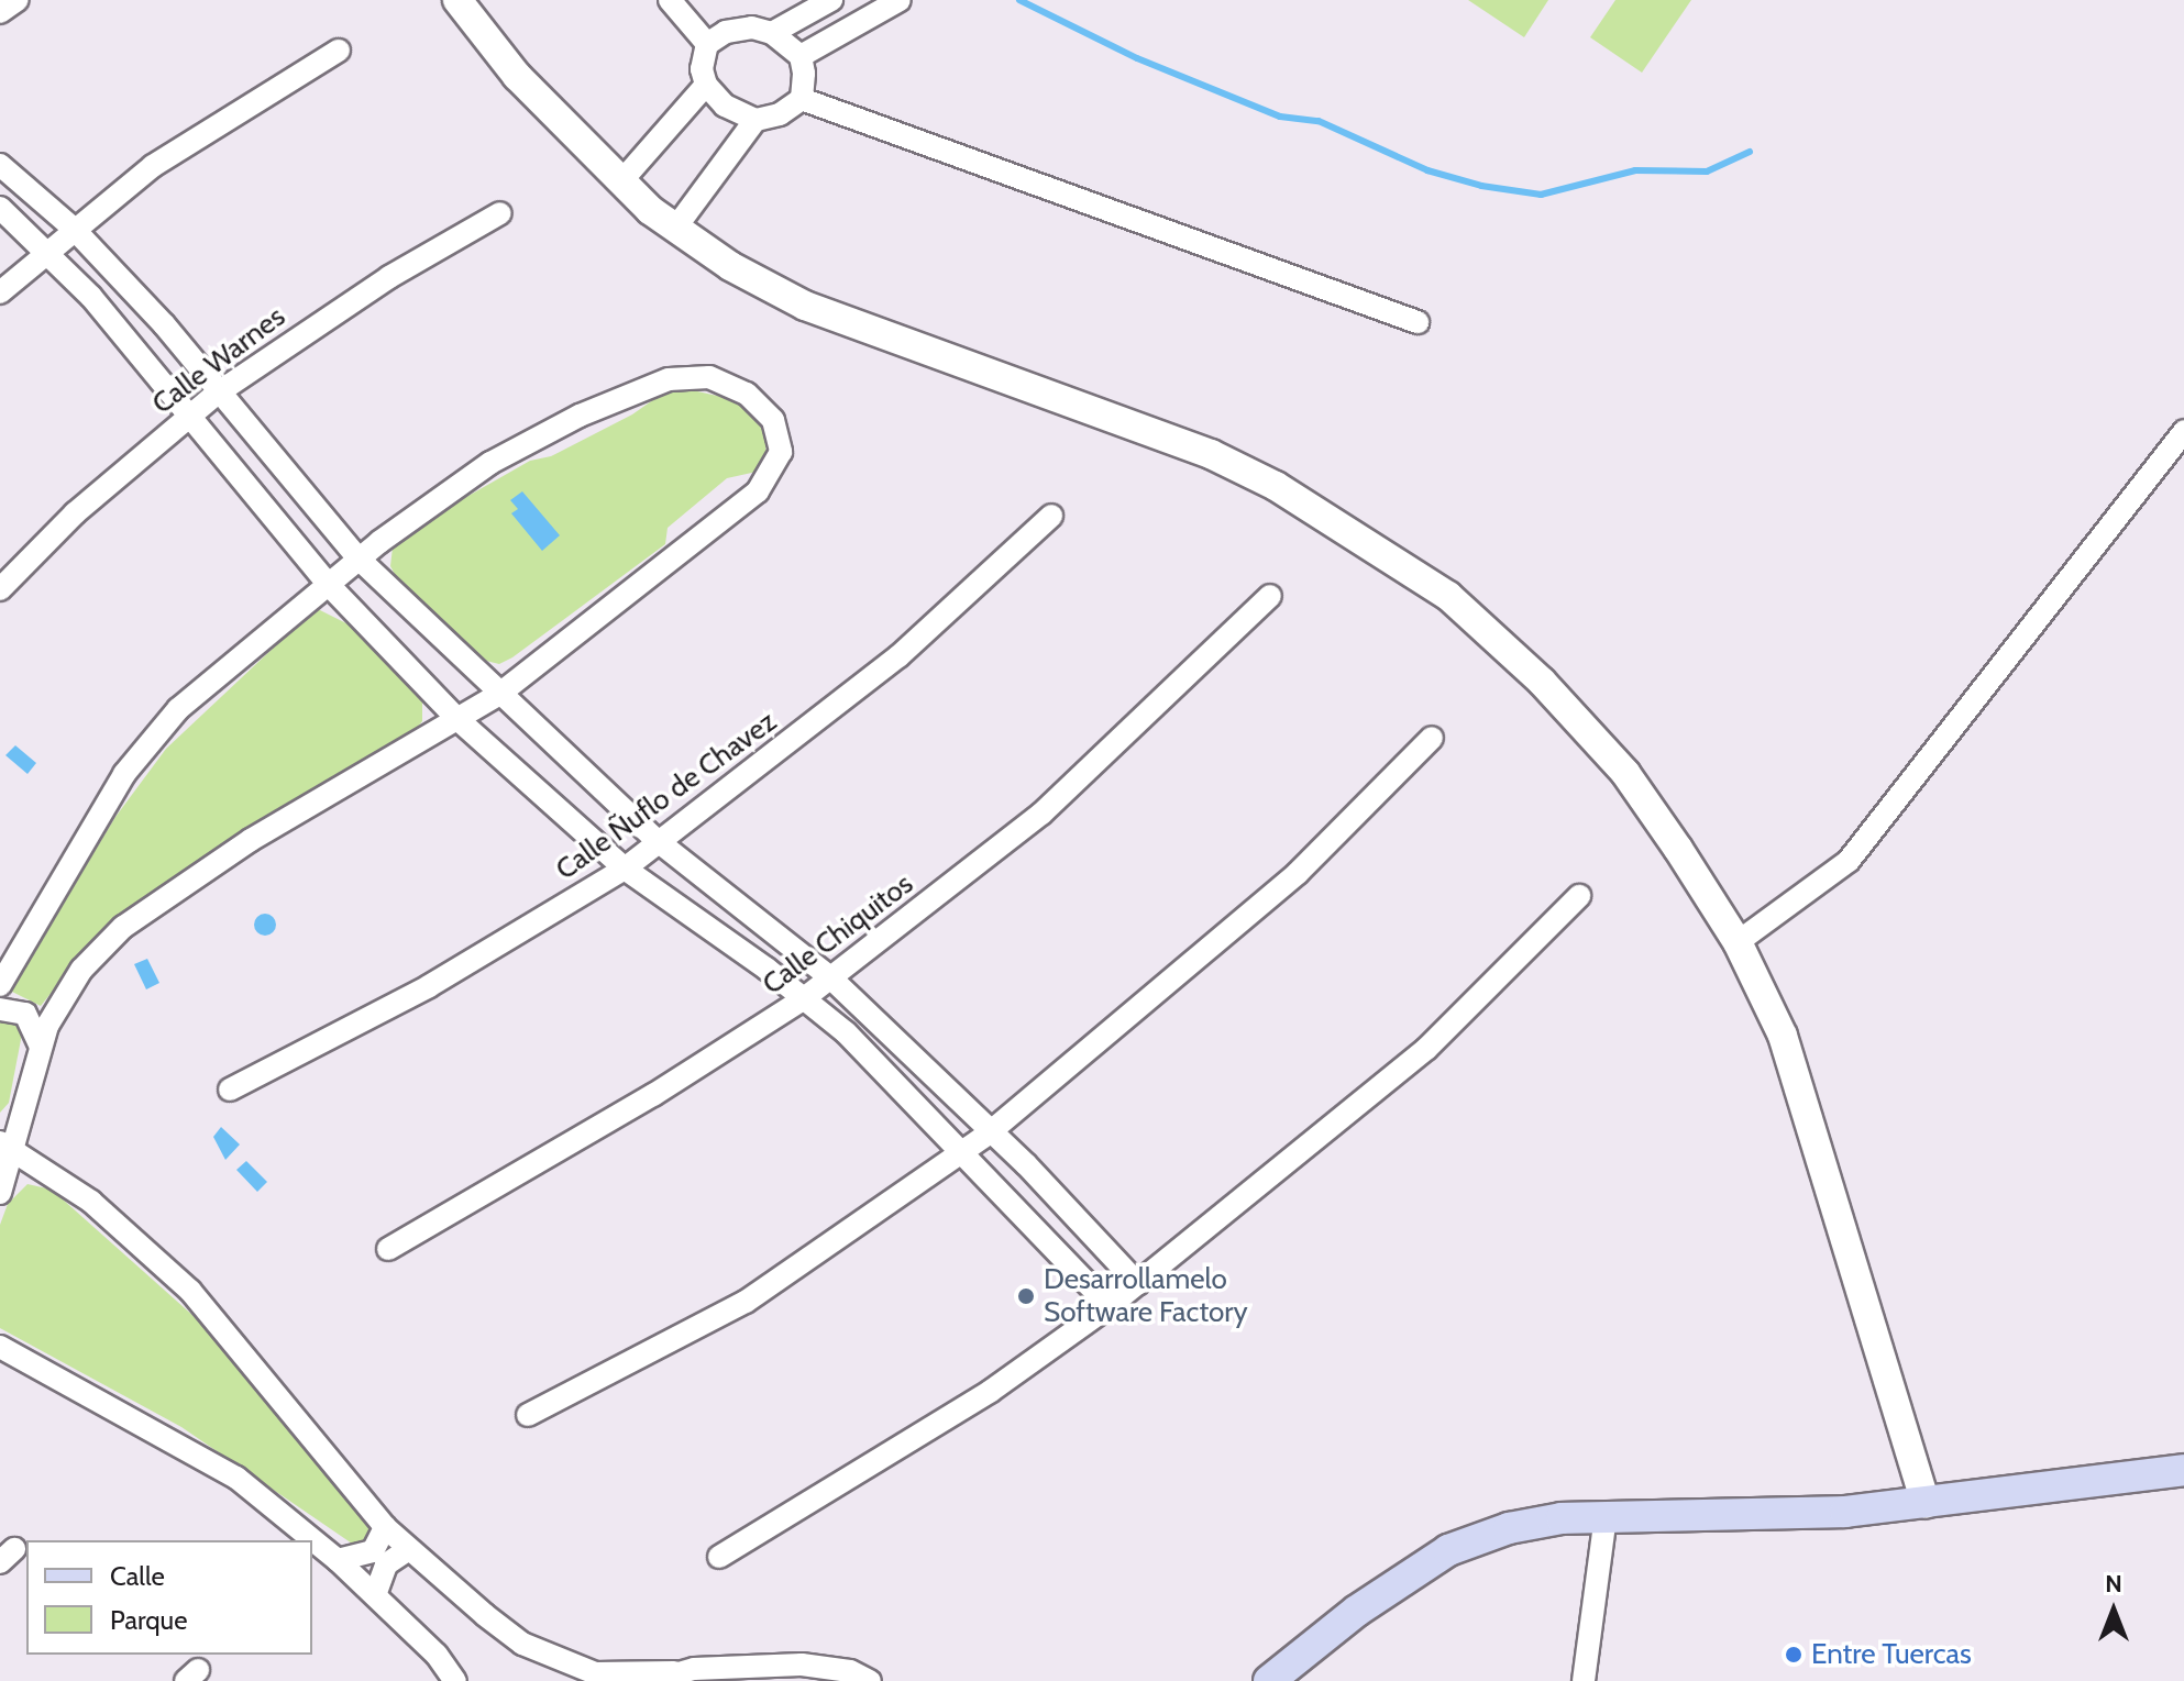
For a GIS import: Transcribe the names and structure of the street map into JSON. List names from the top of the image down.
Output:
{
  "streets": {
    "street": ["Calle Warnes", "Calle Ñuflo de Chavez", "Calle Chiquitos"]
  },
  "places": ["Desarrollamelo Software Factory", "Entre Tuercas"],
  "legend": ["Calle", "Parque"],
  "north": "top"
}
